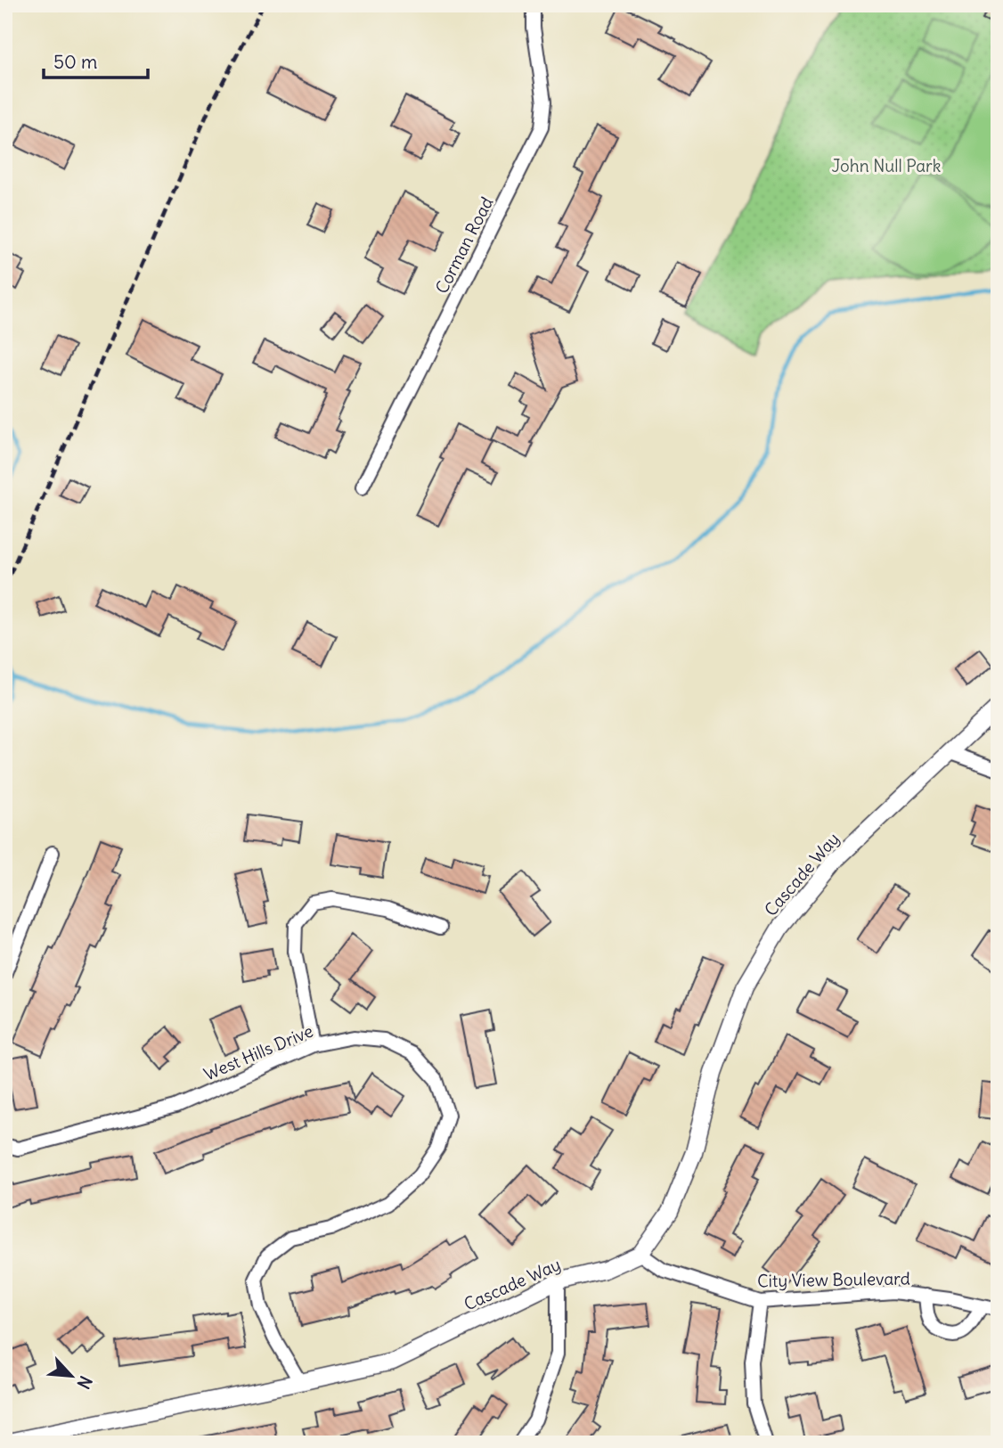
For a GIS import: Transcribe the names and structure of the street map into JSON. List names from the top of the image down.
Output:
{
  "streets": {
    "street": [
      "Corman Road",
      "Cascade Way",
      "West Hills Drive",
      "City View Boulevard"
    ]
  },
  "crossings": [
    ["Cascade Way", "West Hills Drive"],
    ["Cascade Way", "City View Boulevard"]
  ],
  "parks": ["John Null Park"],
  "scale_bar": "50 m",
  "north": "bottom right"
}
